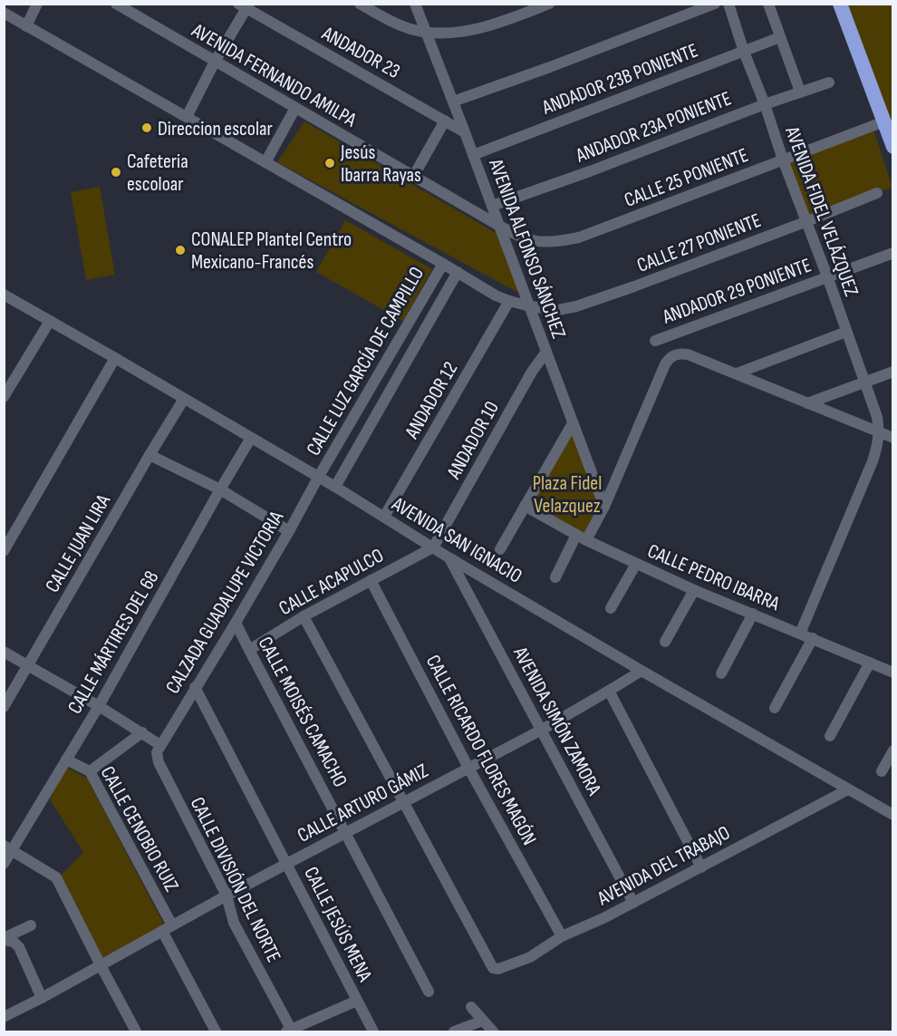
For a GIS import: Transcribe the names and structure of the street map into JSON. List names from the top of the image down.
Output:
{
  "streets": {
    "street": [
      "ANDADOR 23",
      "AVENIDA FERNANDO AMILPA",
      "ANDADOR 23B PONIENTE",
      "ANDADOR 23A PONIENTE",
      "CALLE 25 PONIENTE",
      "AVENIDA FIDEL VELÁZQUEZ",
      "CALLE 27 PONIENTE",
      "AVENIDA ALFONSO SÁNCHEZ",
      "ANDADOR 29 PONIENTE",
      "CALLE LUZ GARCÍA DE CAMPILLO",
      "ANDADOR 12",
      "ANDADOR 10",
      "AVENIDA SAN IGNACIO",
      "CALLE JUAN LIRA",
      "CALLE PEDRO IBARRA",
      "CALLE ACAPULCO",
      "CALZADA GUADALUPE VICTORIA",
      "CALLE MÁRTIRES DEL 68",
      "CALLE MOISÉS CAMACHO",
      "AVENIDA SIMÓN ZAMORA",
      "CALLE RICARDO FLORES MAGÓN",
      "CALLE ARTURO GÁMIZ",
      "CALLE CENOBIO RUIZ",
      "AVENIDA DEL TRABAJO",
      "CALLE DIVISIÓN DEL NORTE",
      "CALLE JESÚS MENA"
    ]
  },
  "crossings": [
    ["ANDADOR 23", "AVENIDA ALFONSO SÁNCHEZ"],
    ["AVENIDA FERNANDO AMILPA", "CALLE 25 PONIENTE"],
    ["AVENIDA FERNANDO AMILPA", "AVENIDA ALFONSO SÁNCHEZ"],
    ["ANDADOR 23B PONIENTE", "AVENIDA FIDEL VELÁZQUEZ"],
    ["ANDADOR 23B PONIENTE", "AVENIDA ALFONSO SÁNCHEZ"],
    ["ANDADOR 23A PONIENTE", "AVENIDA FIDEL VELÁZQUEZ"],
    ["ANDADOR 23A PONIENTE", "AVENIDA ALFONSO SÁNCHEZ"],
    ["CALLE 25 PONIENTE", "AVENIDA FIDEL VELÁZQUEZ"],
    ["CALLE 25 PONIENTE", "AVENIDA ALFONSO SÁNCHEZ"],
    ["AVENIDA FIDEL VELÁZQUEZ", "CALLE 27 PONIENTE"],
    ["AVENIDA FIDEL VELÁZQUEZ", "ANDADOR 29 PONIENTE"],
    ["CALLE 27 PONIENTE", "AVENIDA ALFONSO SÁNCHEZ"],
    ["CALLE 27 PONIENTE", "CALLE LUZ GARCÍA DE CAMPILLO"],
    ["CALLE 27 PONIENTE", "ANDADOR 12"],
    ["AVENIDA ALFONSO SÁNCHEZ", "ANDADOR 10"],
    ["CALLE LUZ GARCÍA DE CAMPILLO", "AVENIDA SAN IGNACIO"],
    ["CALLE LUZ GARCÍA DE CAMPILLO", "CALZADA GUADALUPE VICTORIA"],
    ["ANDADOR 12", "AVENIDA SAN IGNACIO"],
    ["ANDADOR 10", "AVENIDA SAN IGNACIO"],
    ["ANDADOR 10", "CALLE ACAPULCO"],
    ["AVENIDA SAN IGNACIO", "CALLE JUAN LIRA"],
    ["AVENIDA SAN IGNACIO", "CALLE ACAPULCO"],
    ["AVENIDA SAN IGNACIO", "CALZADA GUADALUPE VICTORIA"],
    ["AVENIDA SAN IGNACIO", "CALLE MÁRTIRES DEL 68"],
    ["AVENIDA SAN IGNACIO", "AVENIDA SIMÓN ZAMORA"],
    ["AVENIDA SAN IGNACIO", "CALLE ARTURO GÁMIZ"],
    ["AVENIDA SAN IGNACIO", "AVENIDA DEL TRABAJO"],
    ["CALLE ACAPULCO", "CALLE MOISÉS CAMACHO"],
    ["CALLE ACAPULCO", "CALLE RICARDO FLORES MAGÓN"],
    ["CALZADA GUADALUPE VICTORIA", "CALLE MOISÉS CAMACHO"],
    ["CALZADA GUADALUPE VICTORIA", "CALLE DIVISIÓN DEL NORTE"],
    ["CALZADA GUADALUPE VICTORIA", "CALLE JESÚS MENA"],
    ["CALLE MÁRTIRES DEL 68", "CALLE CENOBIO RUIZ"],
    ["CALLE MOISÉS CAMACHO", "CALLE ARTURO GÁMIZ"],
    ["AVENIDA SIMÓN ZAMORA", "CALLE ARTURO GÁMIZ"],
    ["AVENIDA SIMÓN ZAMORA", "AVENIDA DEL TRABAJO"],
    ["CALLE RICARDO FLORES MAGÓN", "CALLE ARTURO GÁMIZ"],
    ["CALLE RICARDO FLORES MAGÓN", "AVENIDA DEL TRABAJO"],
    ["CALLE ARTURO GÁMIZ", "CALLE CENOBIO RUIZ"],
    ["CALLE ARTURO GÁMIZ", "AVENIDA DEL TRABAJO"],
    ["CALLE ARTURO GÁMIZ", "CALLE DIVISIÓN DEL NORTE"],
    ["CALLE ARTURO GÁMIZ", "CALLE JESÚS MENA"]
  ],
  "parks": ["Plaza Fidel Velazquez"],
  "places": [
    "Direccion escolar",
    "Jesús Ibarra Rayas",
    "Cafeteria escoloar",
    "CONALEP Plantel Centro Mexicano-Francés"
  ]
}
